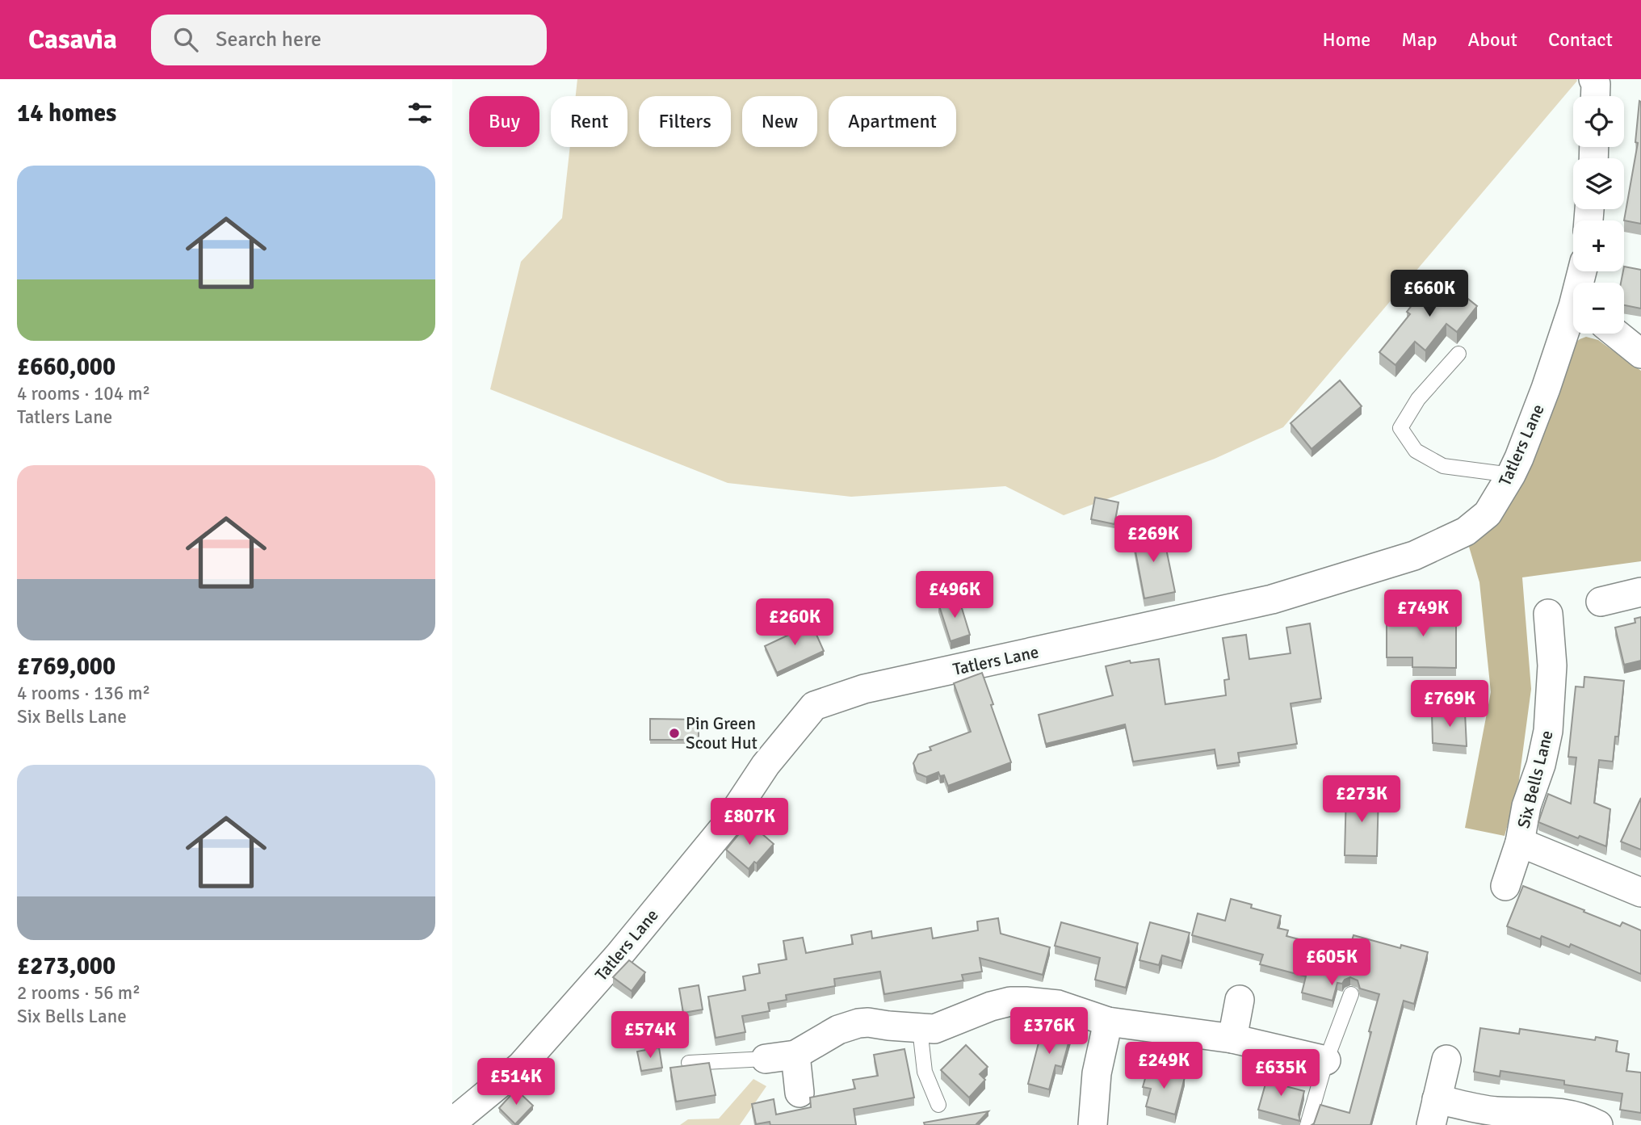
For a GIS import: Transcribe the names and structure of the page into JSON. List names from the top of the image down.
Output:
{
  "streets": {
    "street": ["Tatlers Lane", "Six Bells Lane"]
  },
  "places": ["Pin Green Scout Hut"],
  "page": {
    "header": "Casavia",
    "search": "Search here",
    "nav": [
      "Home",
      "Map",
      "About",
      "Contact"
    ],
    "heading": "14 homes",
    "map_buttons": ["+", "−"],
    "chip": [
      "Buy",
      "Rent",
      "Filters",
      "New",
      "Apartment"
    ],
    "list": [
      {
        "name": "£660,000",
        "note": "4 rooms · 104 m² · Tatlers Lane"
      },
      {
        "name": "£769,000",
        "note": "4 rooms · 136 m² · Six Bells Lane"
      },
      {
        "name": "£273,000",
        "note": "2 rooms · 56 m² · Six Bells Lane"
      }
    ],
    "price": [
      "£660K",
      "£269K",
      "£496K",
      "£749K",
      "£260K",
      "£769K",
      "£273K",
      "£807K",
      "£605K",
      "£376K",
      "£574K",
      "£249K",
      "£635K",
      "£514K"
    ]
  }
}
